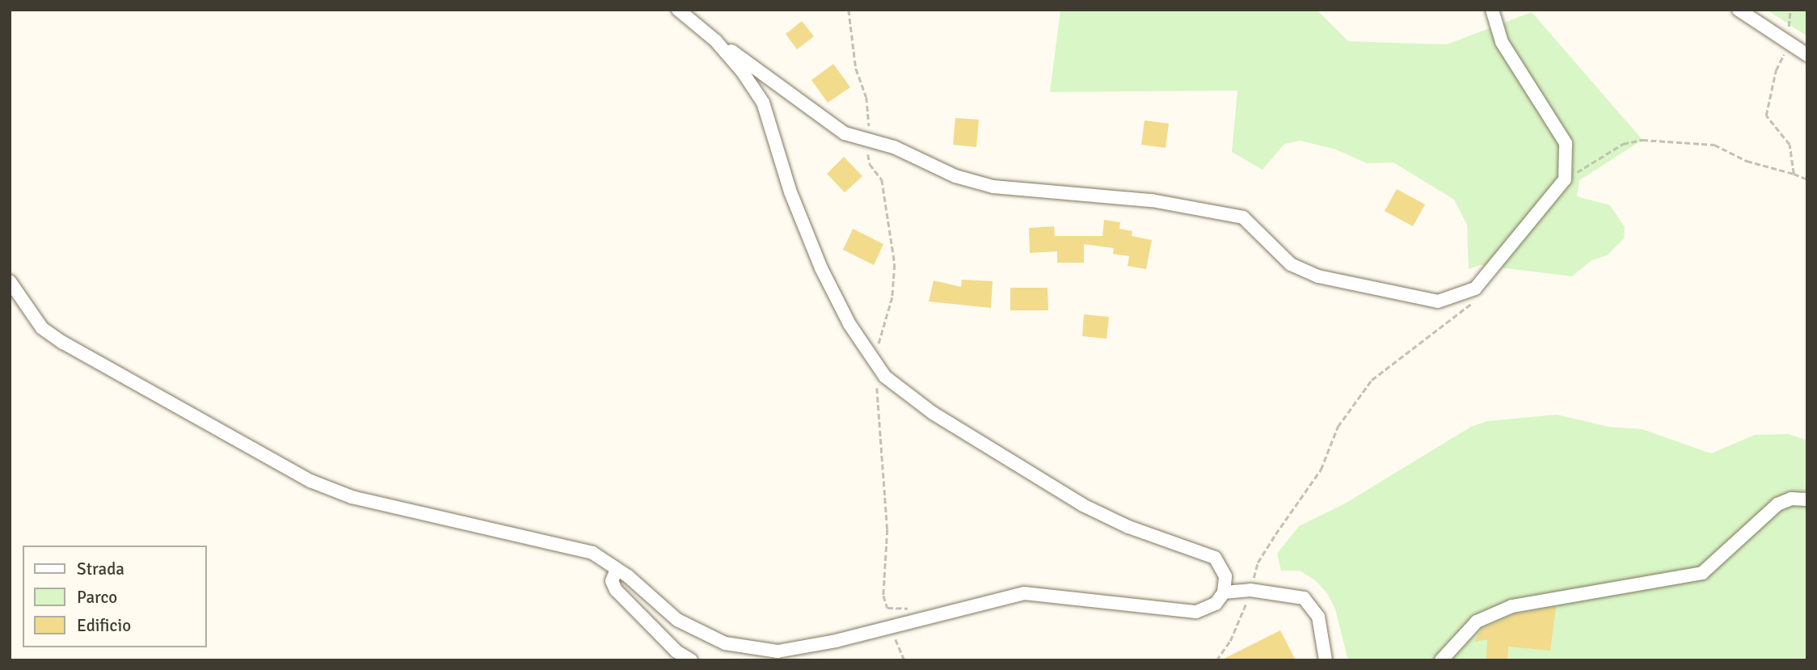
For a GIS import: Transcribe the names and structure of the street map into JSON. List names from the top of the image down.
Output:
{
  "legend": ["Strada", "Parco", "Edificio"]
}
